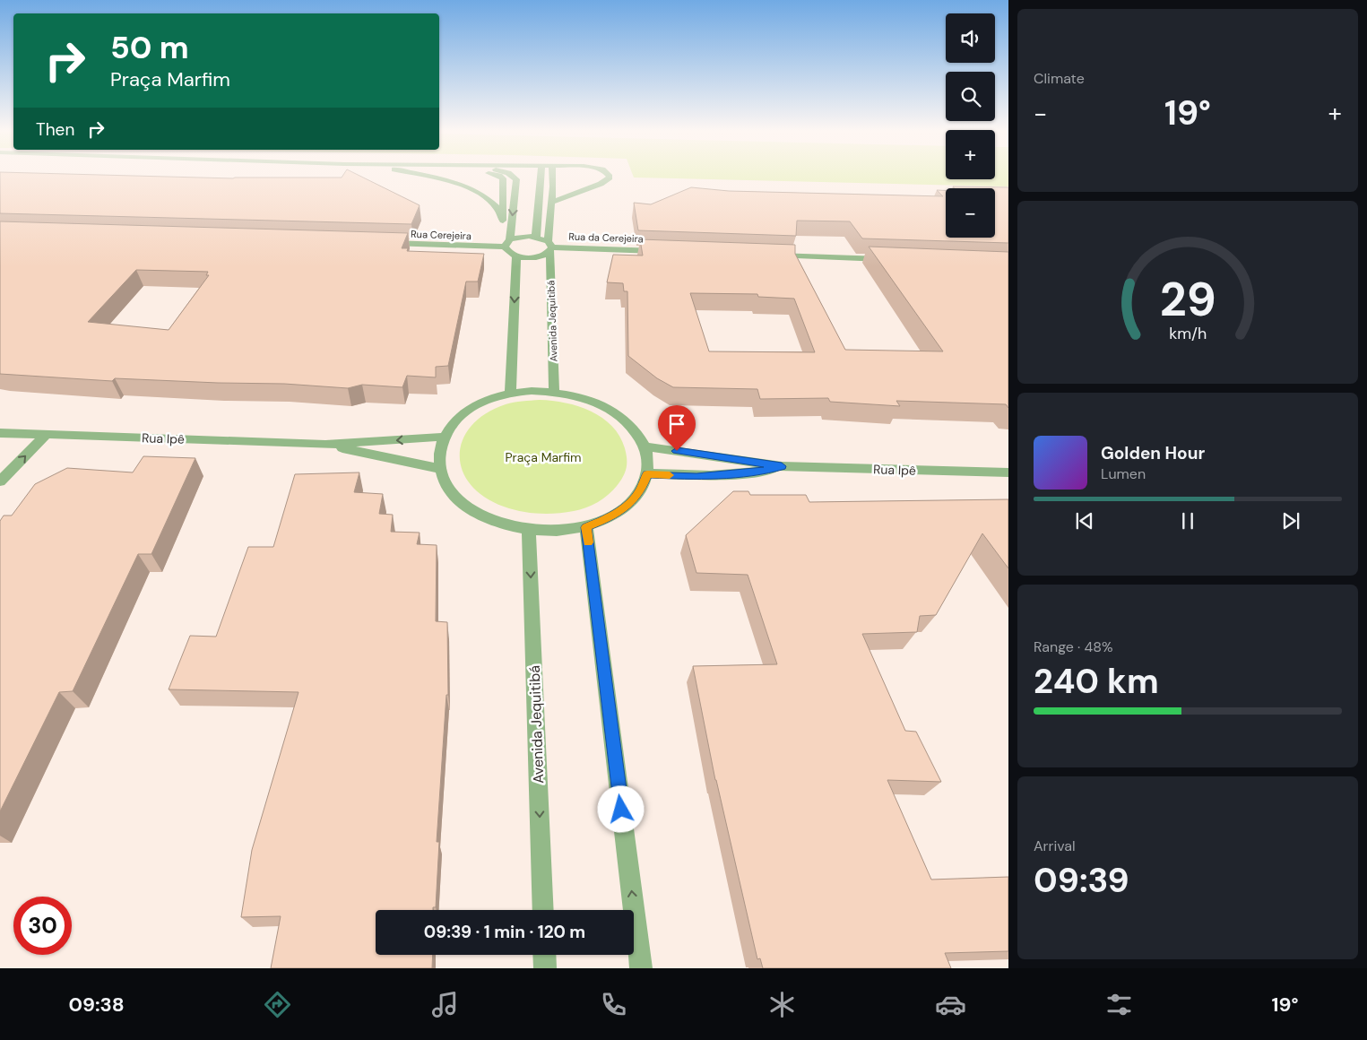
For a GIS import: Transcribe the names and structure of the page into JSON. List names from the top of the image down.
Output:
{
  "streets": {
    "street": [
      "Rua Cerejeira",
      "Rua da Cerejeira",
      "Avenida Jequitibá",
      "Rua Ipê"
    ]
  },
  "crossings": [
    ["Rua da Cerejeira", "Avenida Jequitibá"]
  ],
  "parks": ["Praça Marfim"],
  "page": {
    "tile": [
      "Climate",
      ["Range · 48%", "240 km"],
      ["Arrival", "09:39"]
    ],
    "map_buttons": ["+", "−"],
    "turn": ["50 m", "Praça Marfim"],
    "heat": ["−", "19°", "+"],
    "then": "Then",
    "song": ["Golden Hour", "Lumen"],
    "limit": "30",
    "trip": "09:39 · 1 min · 120 m",
    "tabs": ["09:38", "19°"],
    "gauge": ["29", "km/h"]
  }
}
